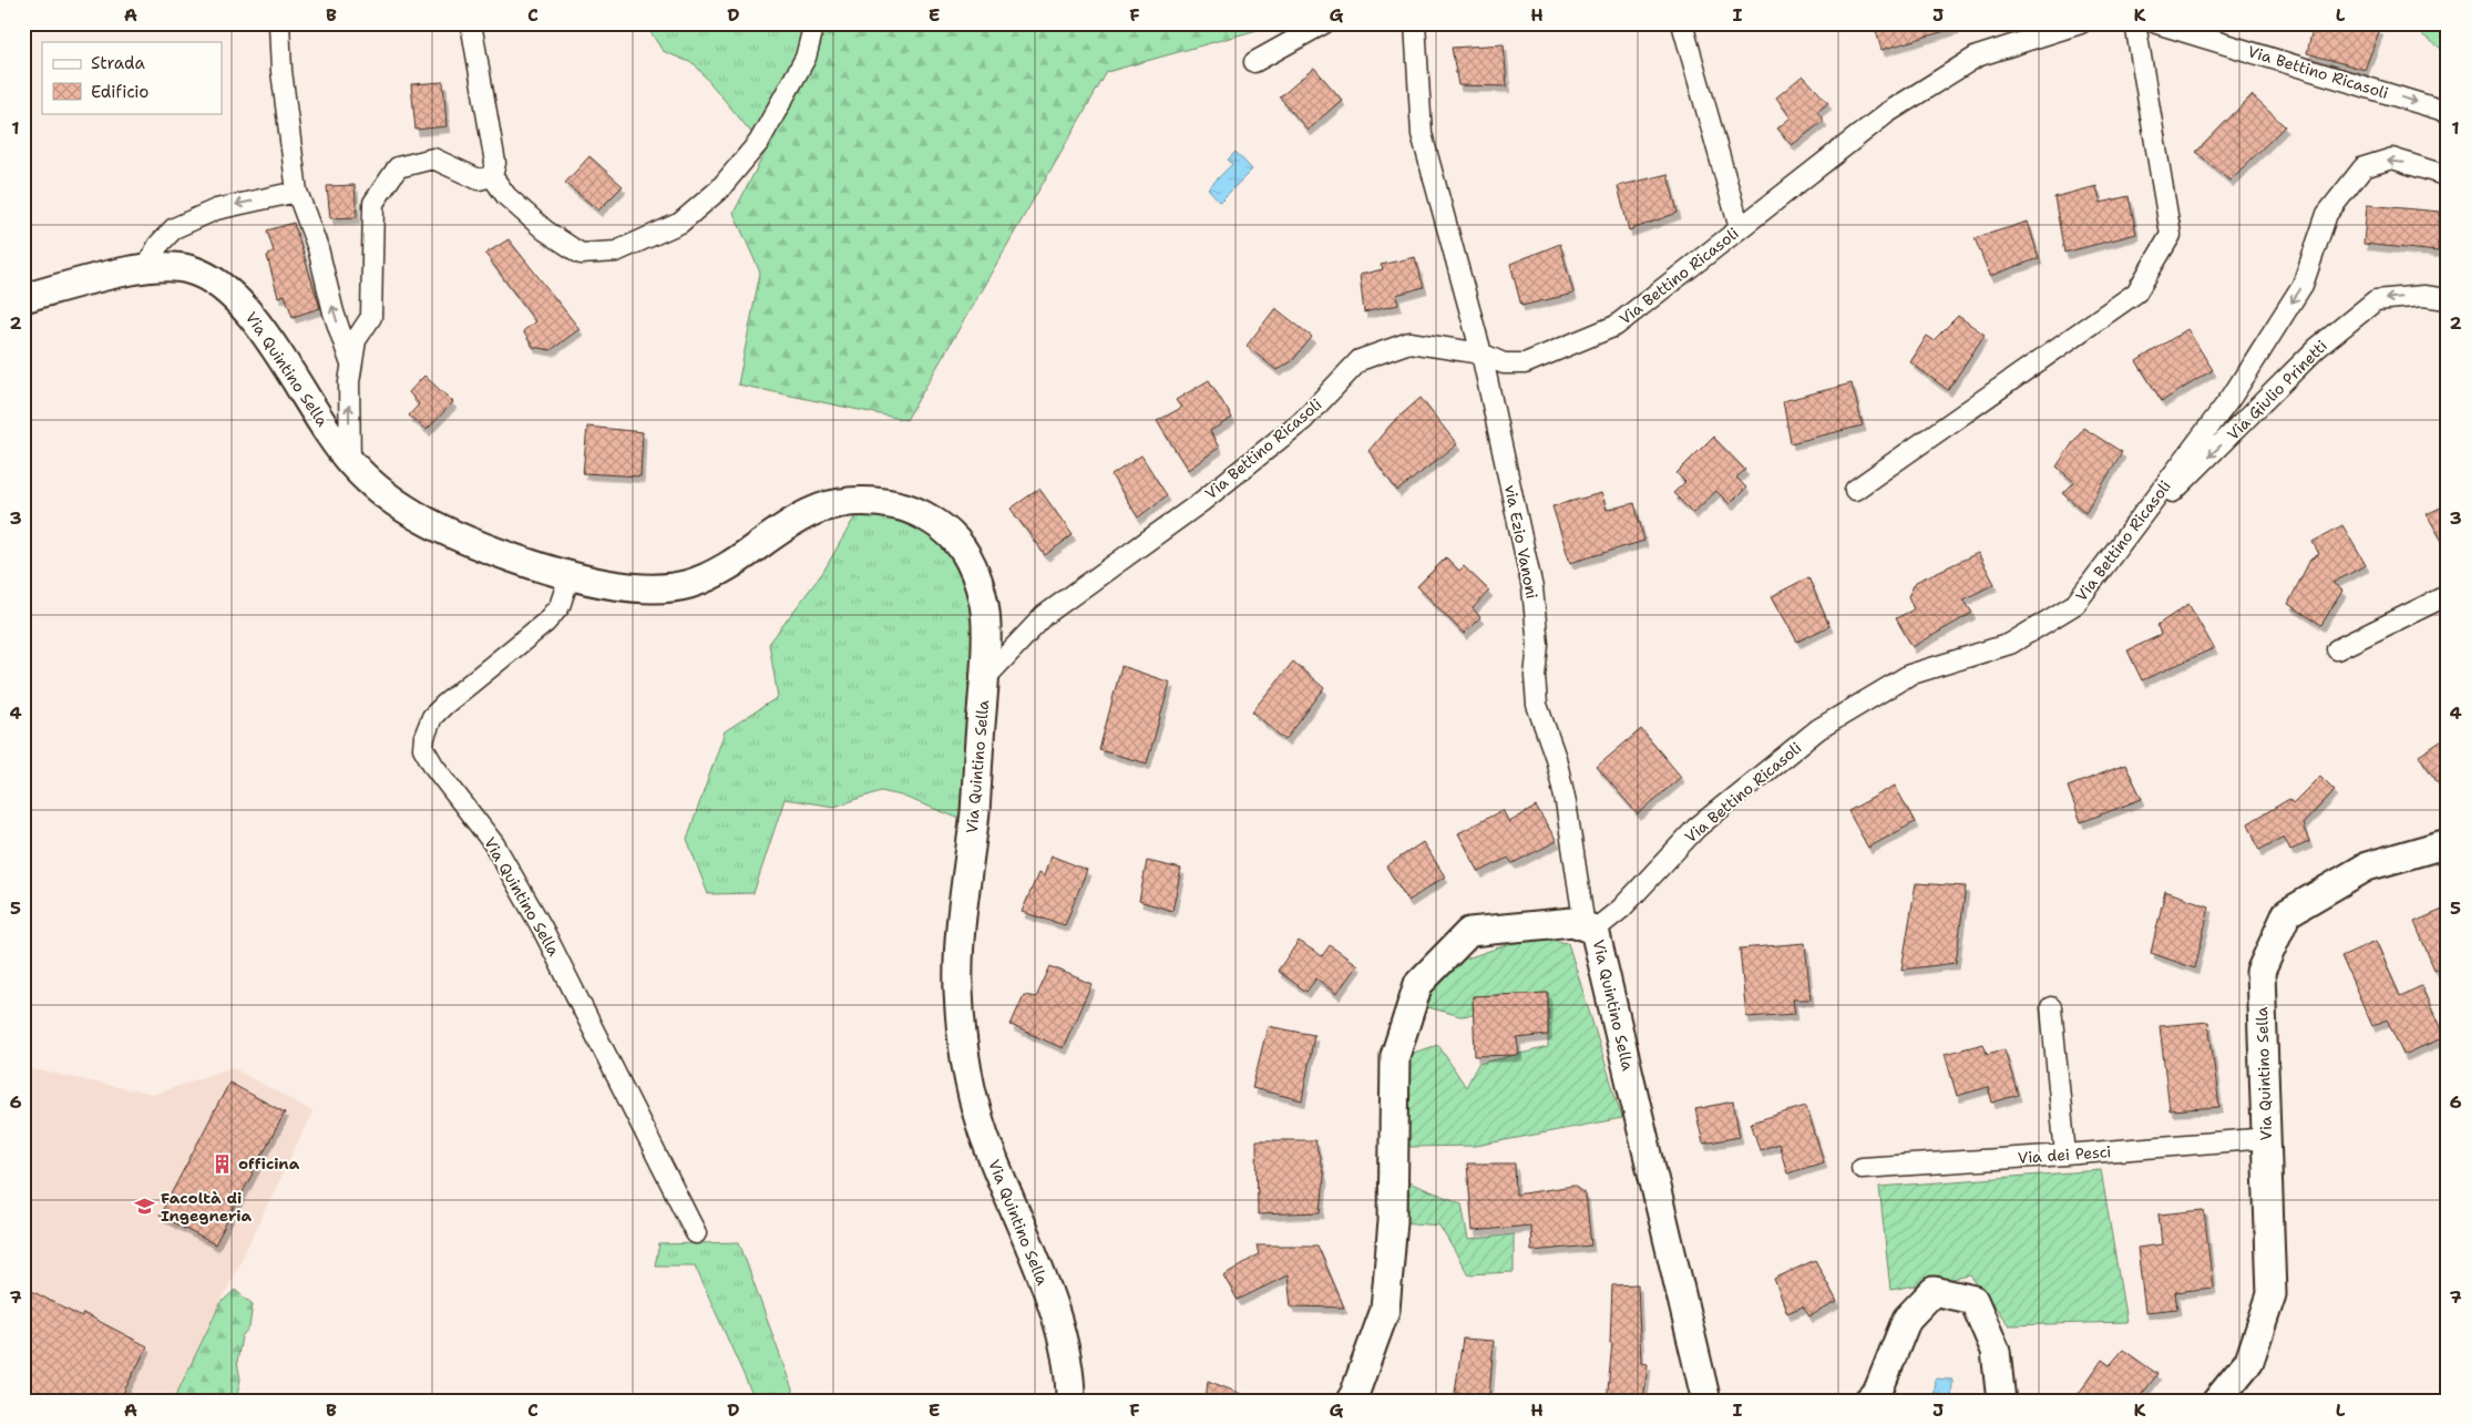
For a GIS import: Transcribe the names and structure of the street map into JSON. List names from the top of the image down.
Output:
{
  "streets": {
    "street": [
      "Via Bettino Ricasoli",
      "Via Quintino Sella",
      "Via Giulio Prinetti",
      "via Ezio Vanoni",
      "Via dei Pesci"
    ]
  },
  "crossings": [
    ["Via Bettino Ricasoli", "Via Quintino Sella"],
    ["Via Bettino Ricasoli", "Via Giulio Prinetti"],
    ["Via Bettino Ricasoli", "via Ezio Vanoni"],
    ["Via Quintino Sella", "via Ezio Vanoni"],
    ["Via Quintino Sella", "Via dei Pesci"]
  ],
  "one_way": ["Via Giulio Prinetti"],
  "places": {
    "building": ["officina"],
    "school or university": ["Facoltà di Ingegneria"]
  },
  "legend": ["Strada", "Edificio"],
  "grid": {
    "columns": [
      "A",
      "B",
      "C",
      "D",
      "E",
      "F",
      "G",
      "H",
      "I",
      "J",
      "K",
      "L"
    ],
    "rows": [
      "1",
      "2",
      "3",
      "4",
      "5",
      "6",
      "7"
    ]
  }
}
